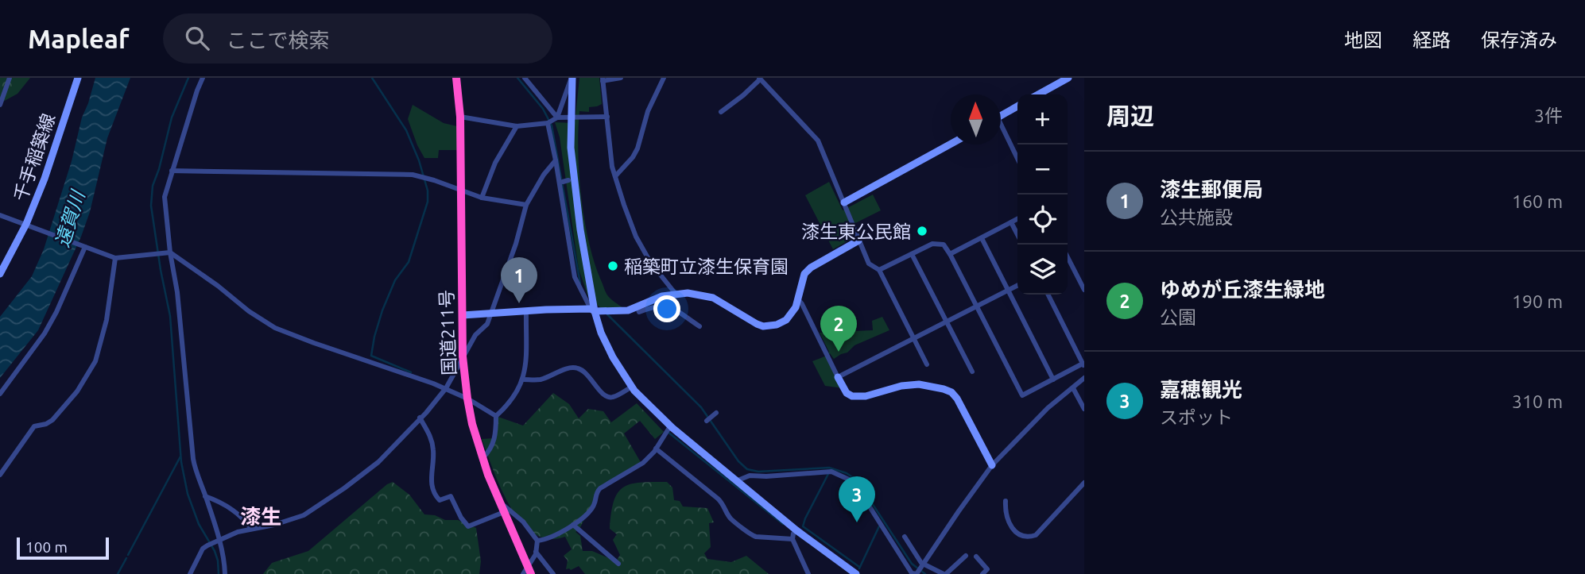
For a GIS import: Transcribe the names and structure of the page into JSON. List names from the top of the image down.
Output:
{
  "streets": {
    "highway": ["国道211号"],
    "street": ["千手稲築線"]
  },
  "districts": ["漆生"],
  "water": ["遠賀川"],
  "places": ["漆生東公民館", "稲築町立漆生保育園"],
  "scale_bar": "100 m",
  "north": "top",
  "page": {
    "header": "Mapleaf",
    "search": "ここで検索",
    "nav": ["地図", "経路", "保存済み"],
    "heading": ["周辺", "3件"],
    "map_buttons": ["+", "−"],
    "list": [
      {
        "mark": "1",
        "name": "漆生郵便局",
        "note": "公共施設",
        "value": "160 m"
      },
      {
        "mark": "2",
        "name": "ゆめが丘漆生緑地",
        "note": "公園",
        "value": "190 m"
      },
      {
        "mark": "3",
        "name": "嘉穂観光",
        "note": "スポット",
        "value": "310 m"
      }
    ],
    "pins": ["1", "2", "3"],
    "scale": "100 m"
  }
}
